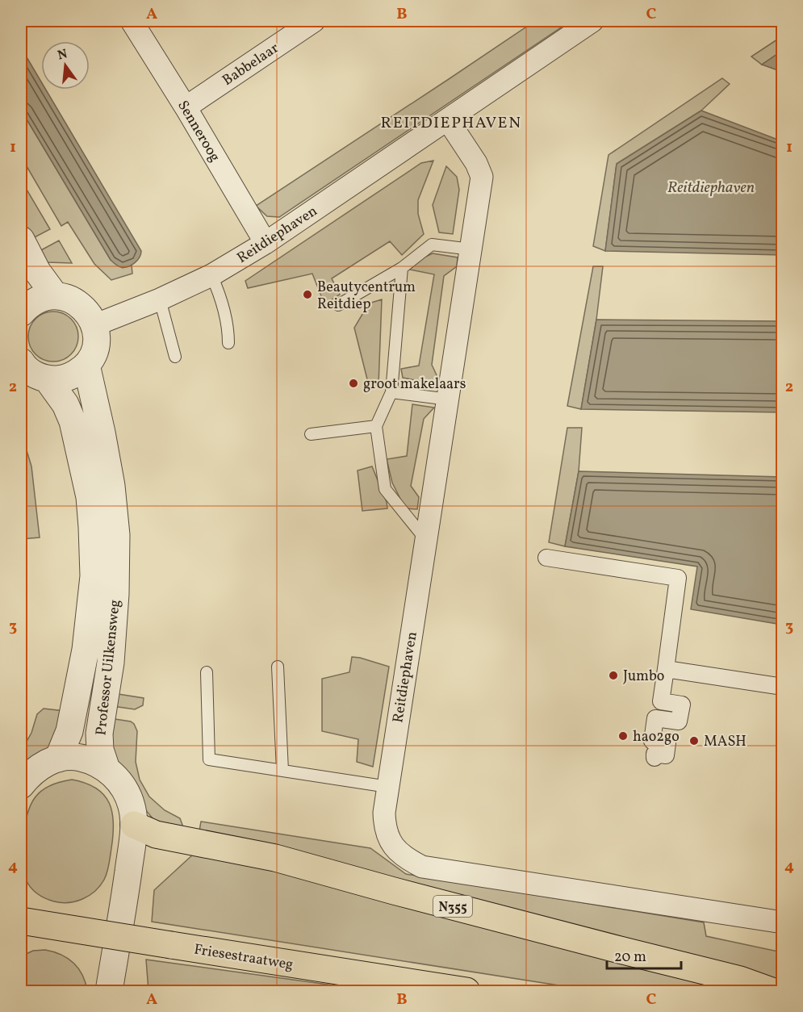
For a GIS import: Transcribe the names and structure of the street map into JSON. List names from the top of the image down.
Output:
{
  "streets": {
    "main road": ["N355", "Friesestraatweg"],
    "street": [
      "Babbelaar",
      "Senneroog",
      "Reitdiephaven",
      "Professor Uilkensweg"
    ]
  },
  "crossings": [
    ["Babbelaar", "Senneroog"],
    ["Senneroog", "Reitdiephaven"]
  ],
  "districts": ["REITDIEPHAVEN"],
  "water": ["Reitdiephaven"],
  "places": [
    "Beautycentrum Reitdiep",
    "groot makelaars",
    "Jumbo",
    "hao2go",
    "MASH"
  ],
  "scale_bar": "20 m",
  "north": "top",
  "grid": {
    "columns": ["A", "B", "C"],
    "rows": [
      "1",
      "2",
      "3",
      "4"
    ]
  }
}
